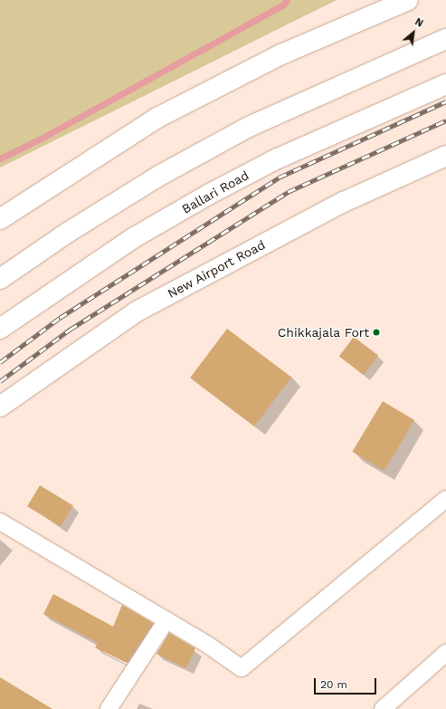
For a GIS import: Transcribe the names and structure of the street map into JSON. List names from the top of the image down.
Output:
{
  "streets": {
    "main road": ["Ballari Road", "New Airport Road"]
  },
  "places": ["Chikkajala Fort"],
  "scale_bar": "20 m",
  "north": "top right"
}
